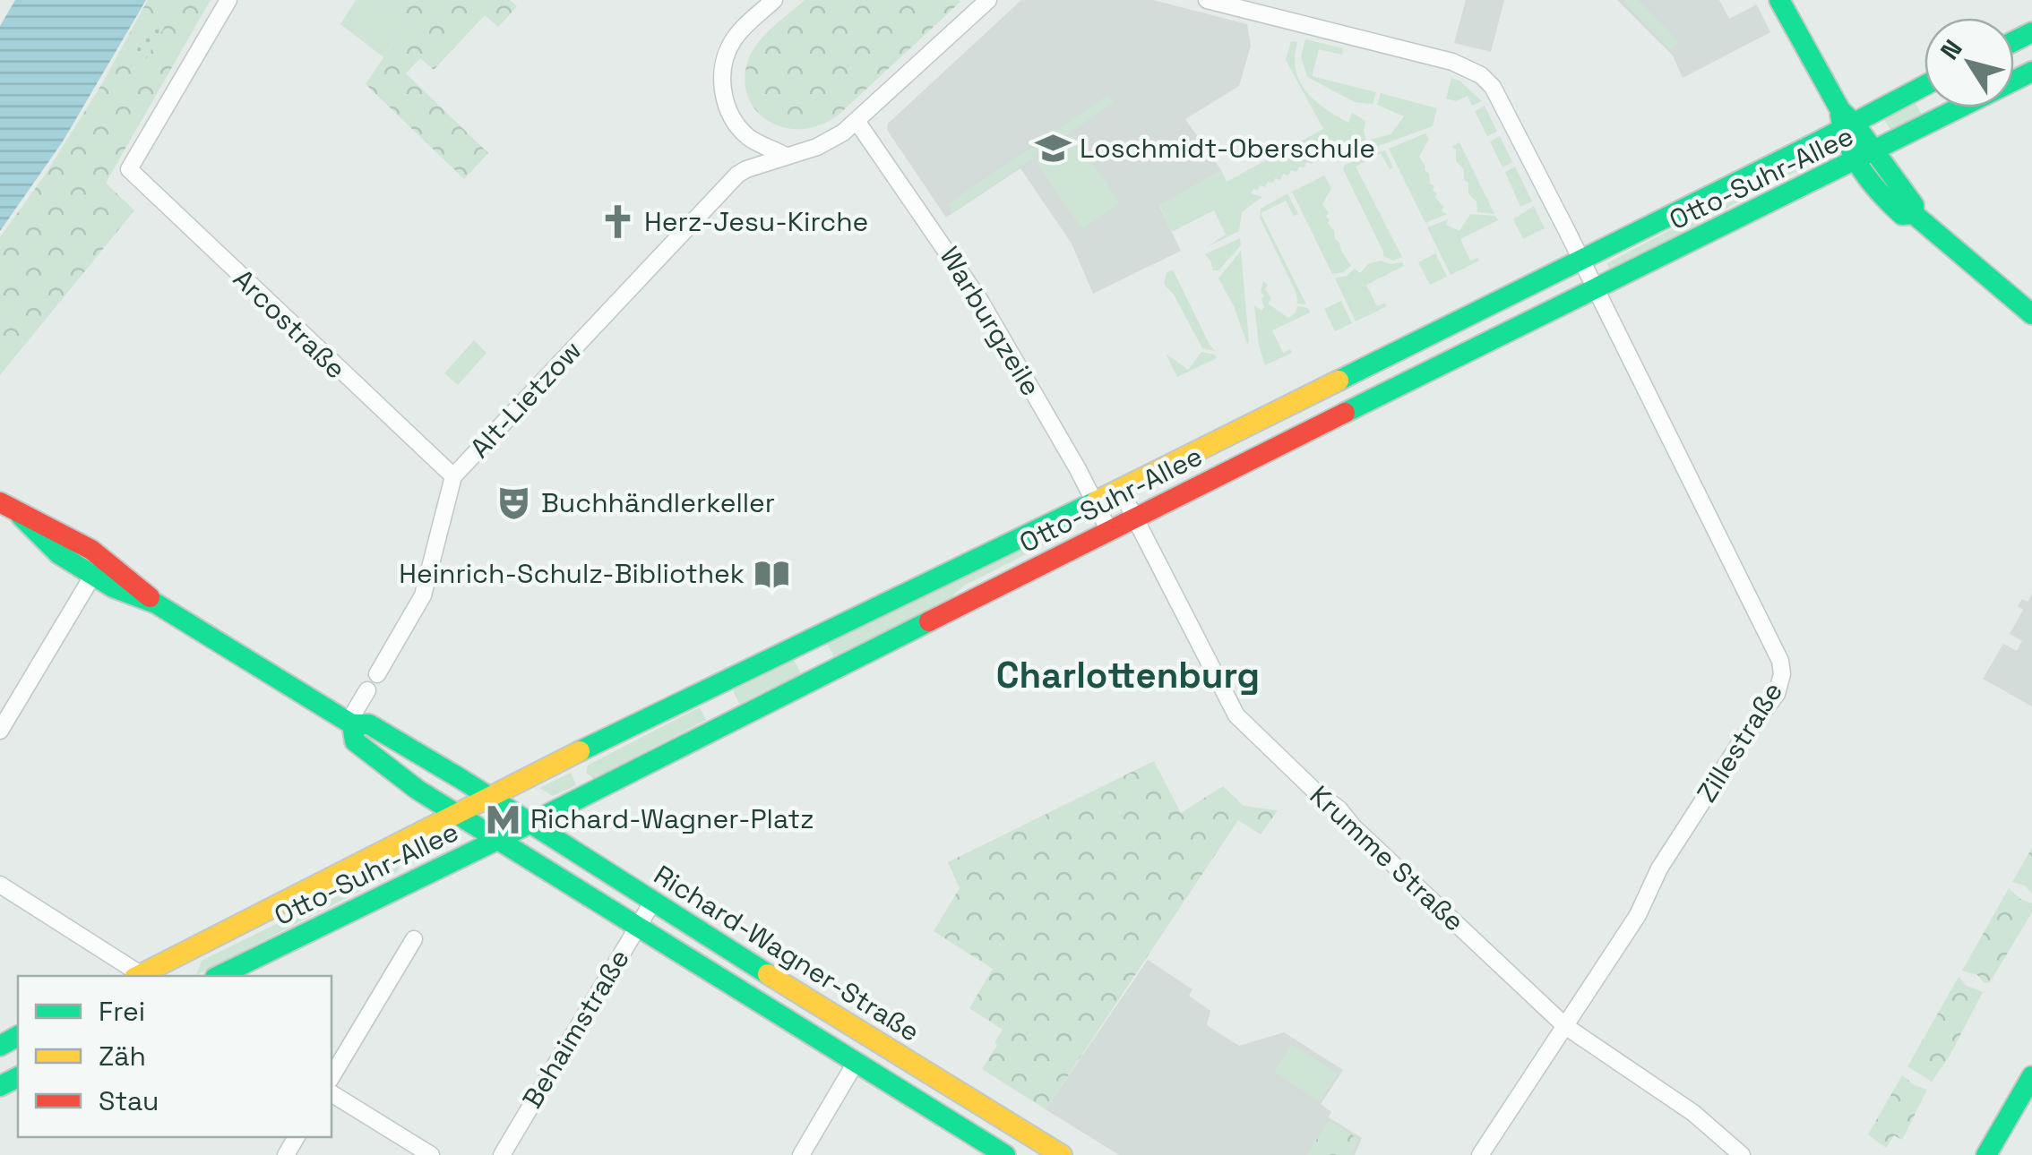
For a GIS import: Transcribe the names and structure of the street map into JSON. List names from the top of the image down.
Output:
{
  "streets": {
    "main road": ["Otto-Suhr-Allee", "Richard-Wagner-Straße"],
    "street": [
      "Warburgzeile",
      "Arcostraße",
      "Alt-Lietzow",
      "Zillestraße",
      "Krumme Straße",
      "Behaimstraße"
    ]
  },
  "crossings": [
    ["Otto-Suhr-Allee", "Warburgzeile"],
    ["Otto-Suhr-Allee", "Zillestraße"],
    ["Otto-Suhr-Allee", "Krumme Straße"],
    ["Otto-Suhr-Allee", "Richard-Wagner-Straße"],
    ["Warburgzeile", "Alt-Lietzow"],
    ["Arcostraße", "Alt-Lietzow"],
    ["Zillestraße", "Krumme Straße"],
    ["Richard-Wagner-Straße", "Behaimstraße"]
  ],
  "districts": ["Charlottenburg"],
  "places": {
    "school or university": ["Loschmidt-Oberschule"],
    "church": ["Herz-Jesu-Kirche"],
    "theatre": ["Buchhändlerkeller"],
    "library": ["Heinrich-Schulz-Bibliothek"],
    "metro station": ["Richard-Wagner-Platz"]
  },
  "legend": ["Frei", "Zäh", "Stau"],
  "north": "top left"
}
